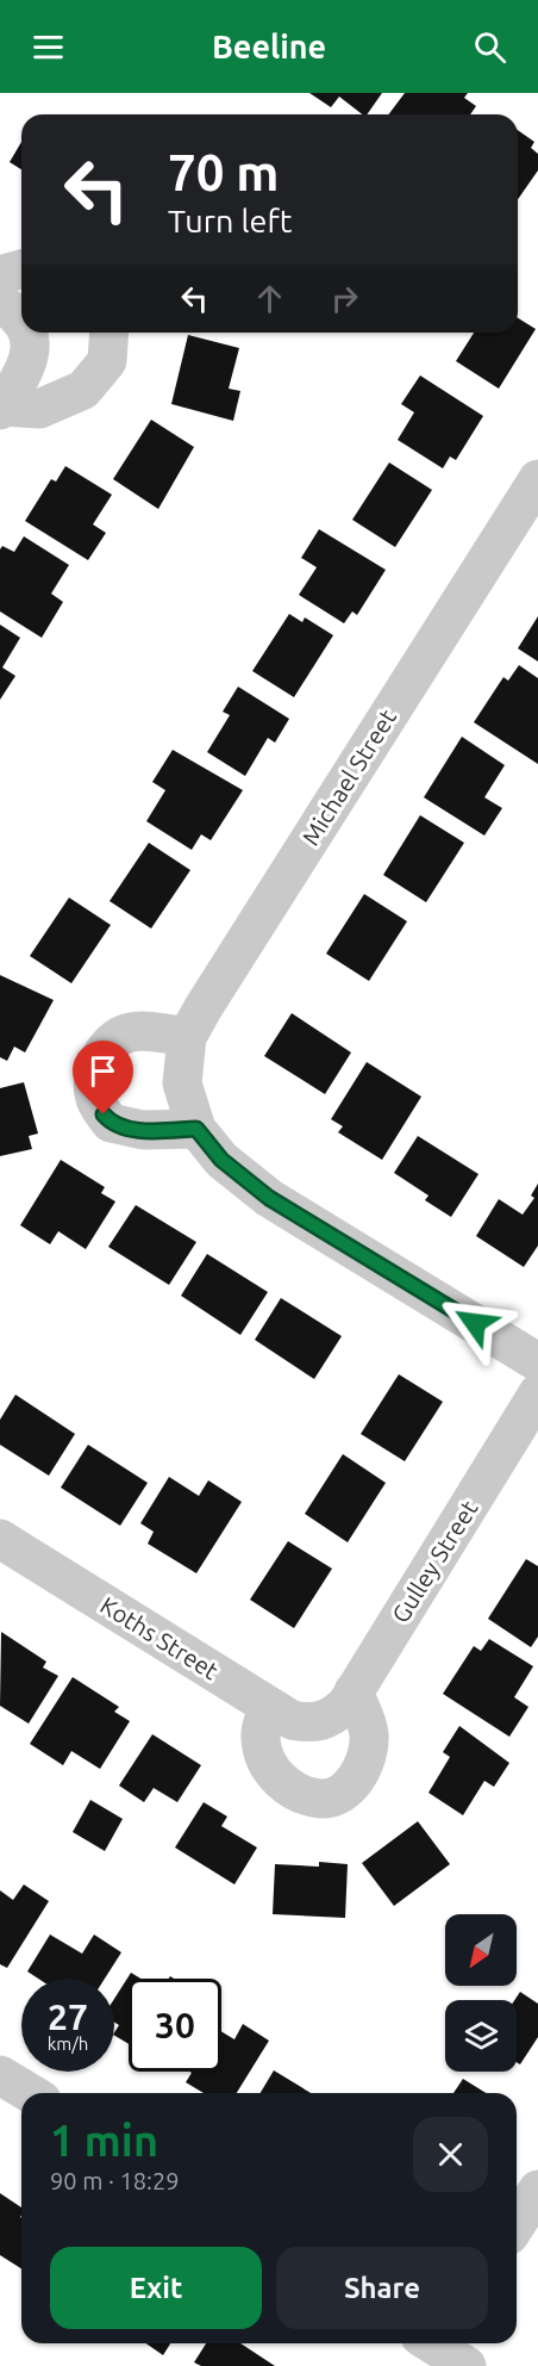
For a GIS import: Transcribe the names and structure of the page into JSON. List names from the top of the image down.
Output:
{
  "streets": {
    "street": ["Michael Street", "Gulley Street", "Koths Street"]
  },
  "crossings": [
    ["Gulley Street", "Koths Street"]
  ],
  "north": "bottom left",
  "page": {
    "header": "Beeline",
    "turn": ["70 m", "Turn left"],
    "speed": "27 km/h",
    "limit": "30",
    "heading": ["1 min", "90 m · 18:29"],
    "buttons": ["Exit", "Share"]
  }
}
